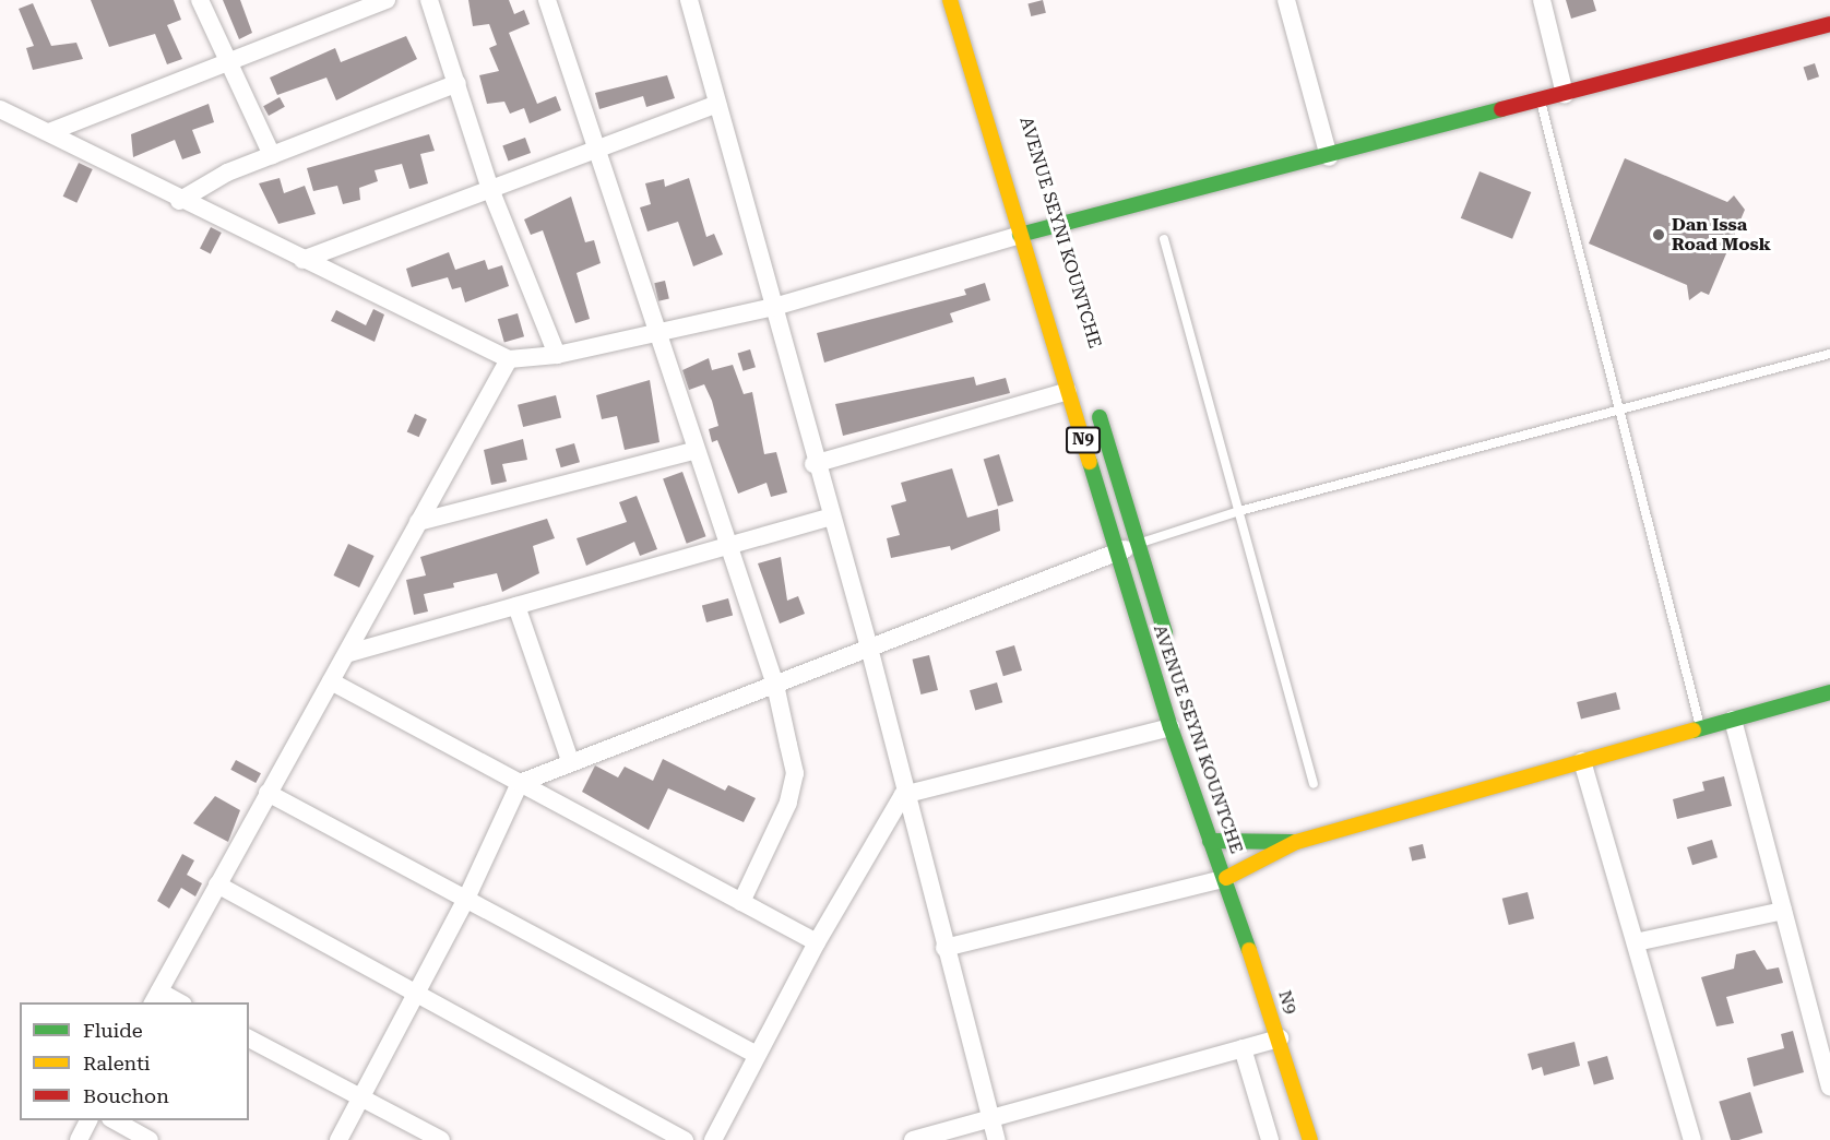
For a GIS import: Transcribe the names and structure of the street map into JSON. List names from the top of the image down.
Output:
{
  "streets": {
    "main road": ["AVENUE SEYNI KOUNTCHE", "N9"]
  },
  "crossings": [
    ["AVENUE SEYNI KOUNTCHE", "N9"]
  ],
  "places": ["Dan Issa Road Mosk"],
  "legend": ["Fluide", "Ralenti", "Bouchon"]
}
